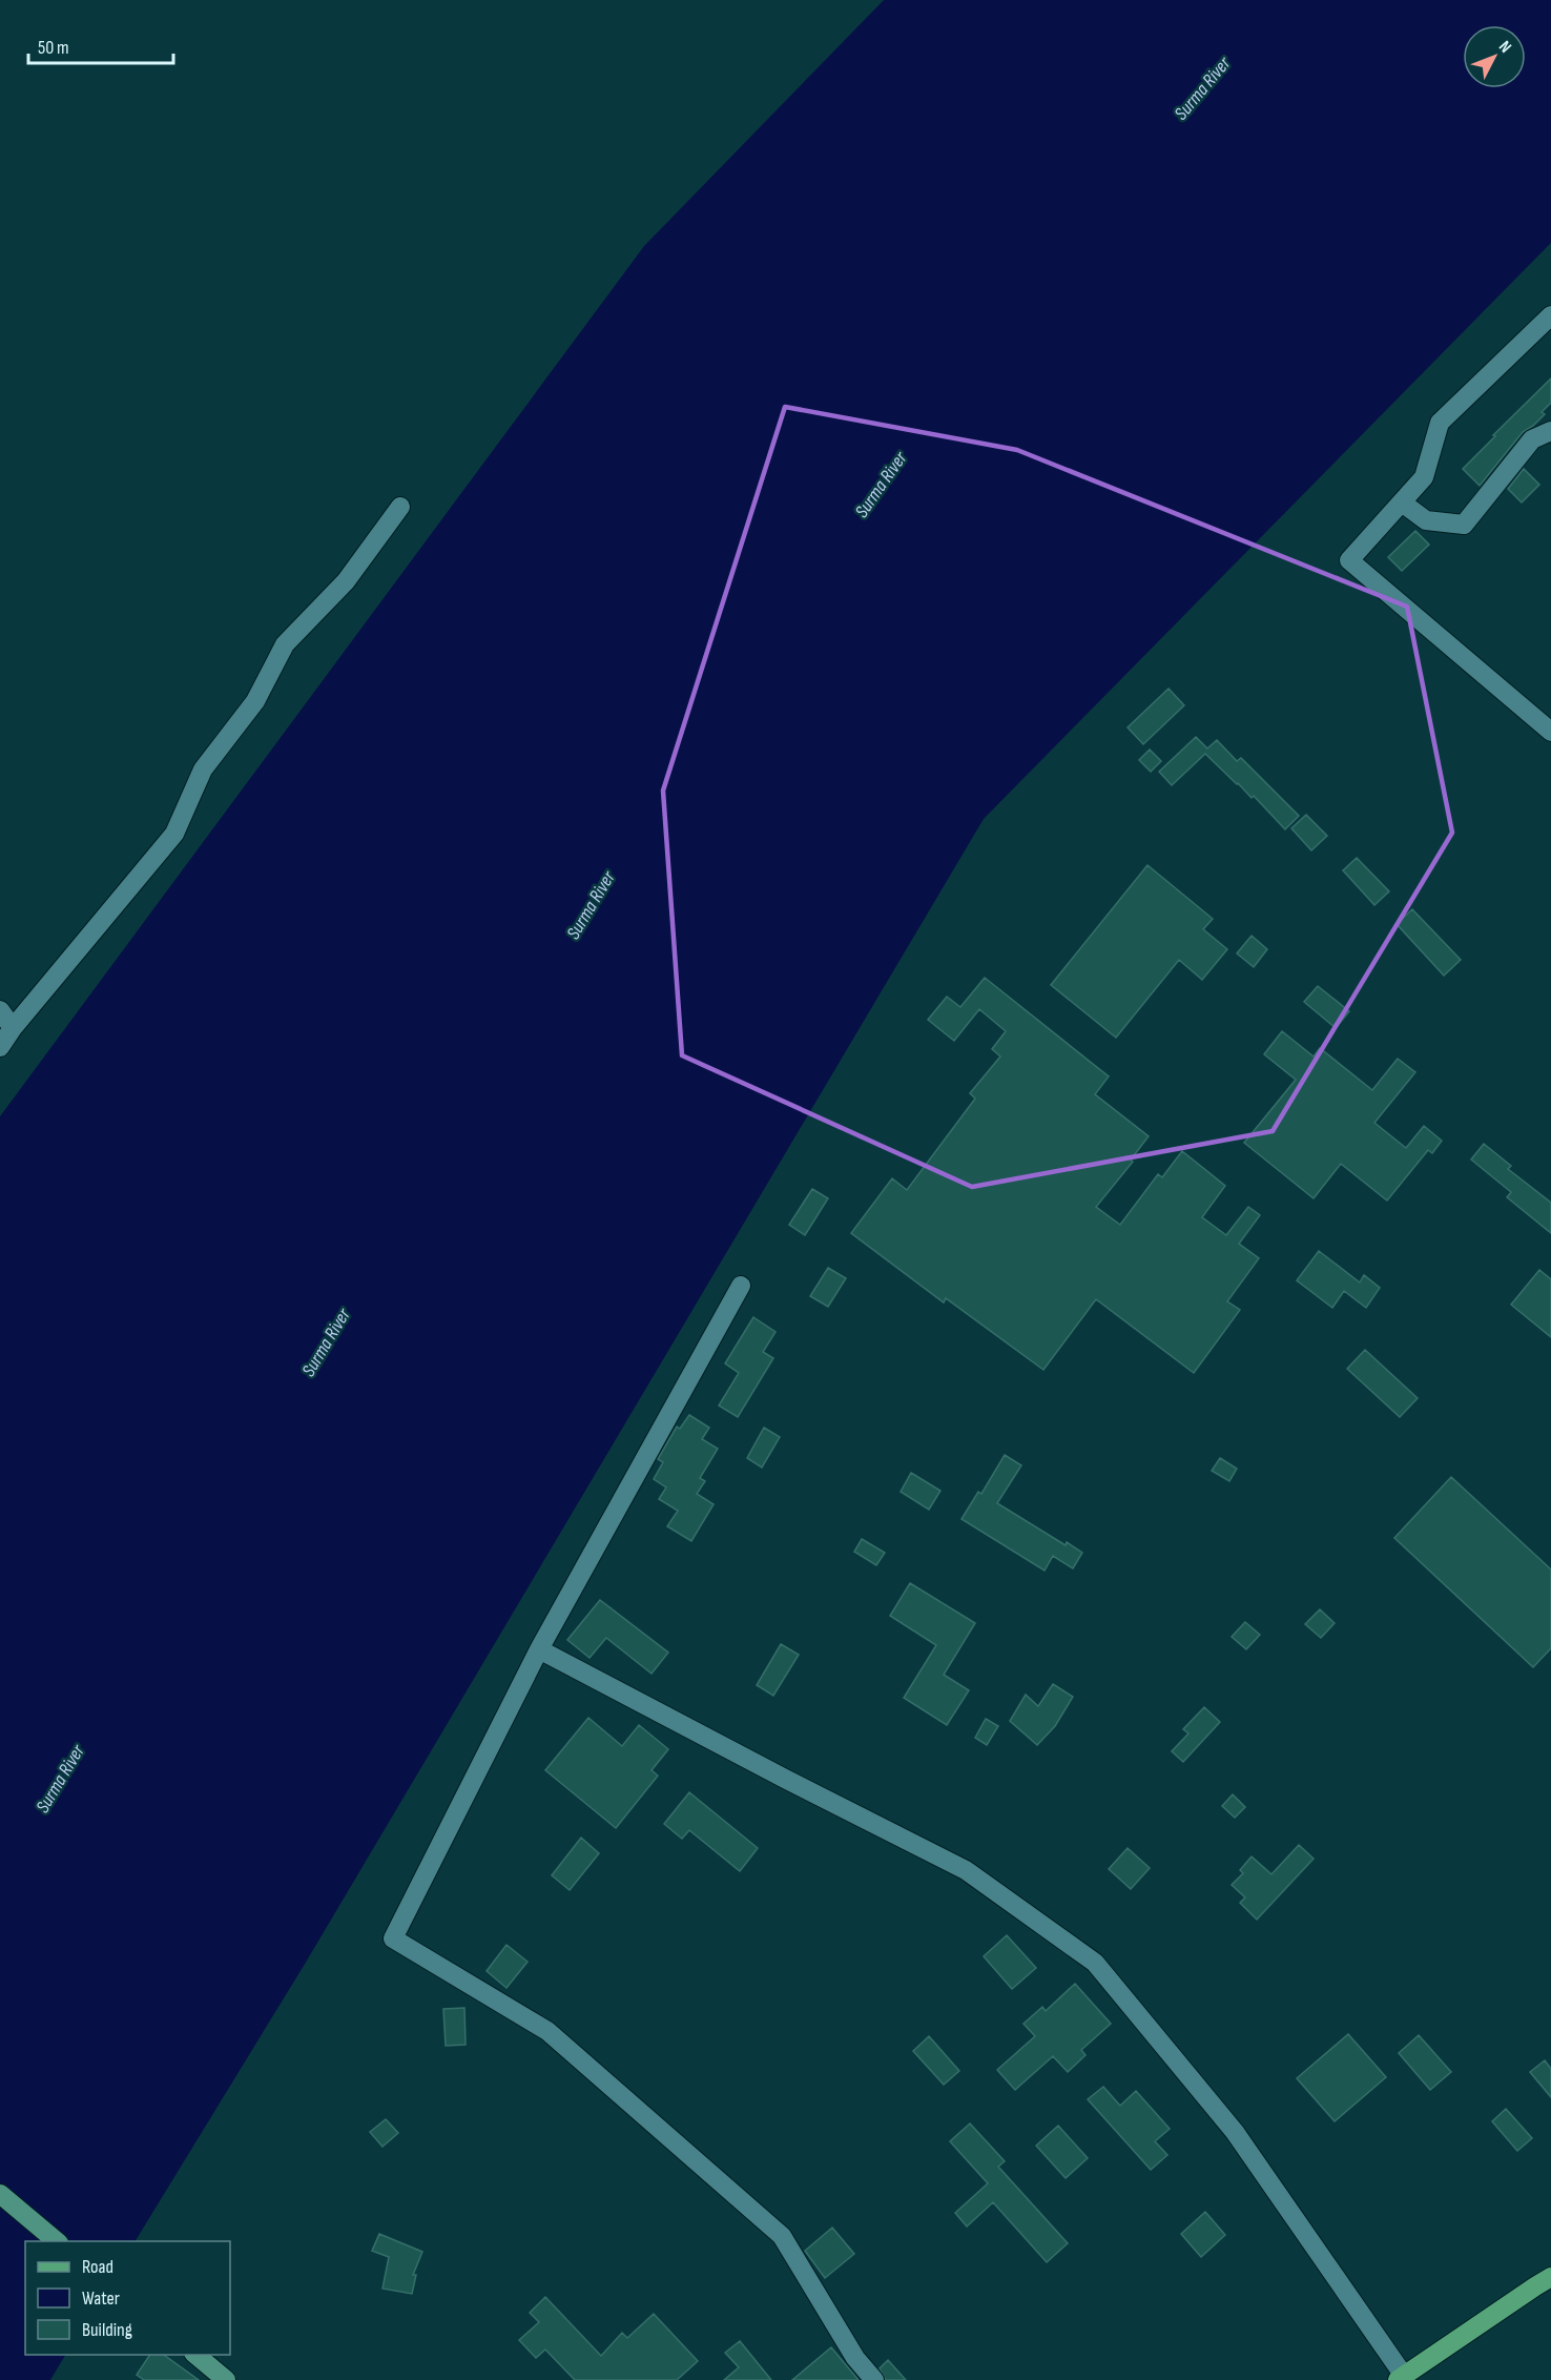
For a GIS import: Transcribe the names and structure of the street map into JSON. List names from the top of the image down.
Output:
{
  "water": ["Surma River"],
  "legend": ["Road", "Water", "Building"],
  "scale_bar": "50 m",
  "north": "top right"
}
